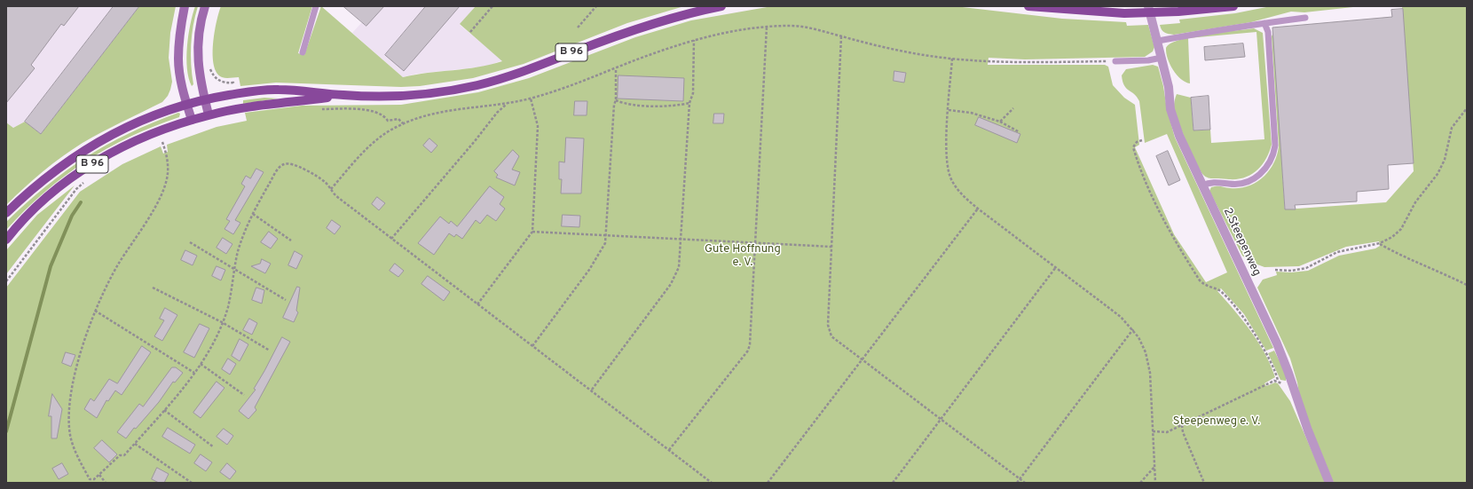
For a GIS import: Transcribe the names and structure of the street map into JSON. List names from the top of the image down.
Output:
{
  "streets": {
    "main road": ["B 96"],
    "street": ["2.Steepenweg"]
  },
  "parks": ["Gute Hoffnung e. V.", "Steepenweg e. V."]
}
